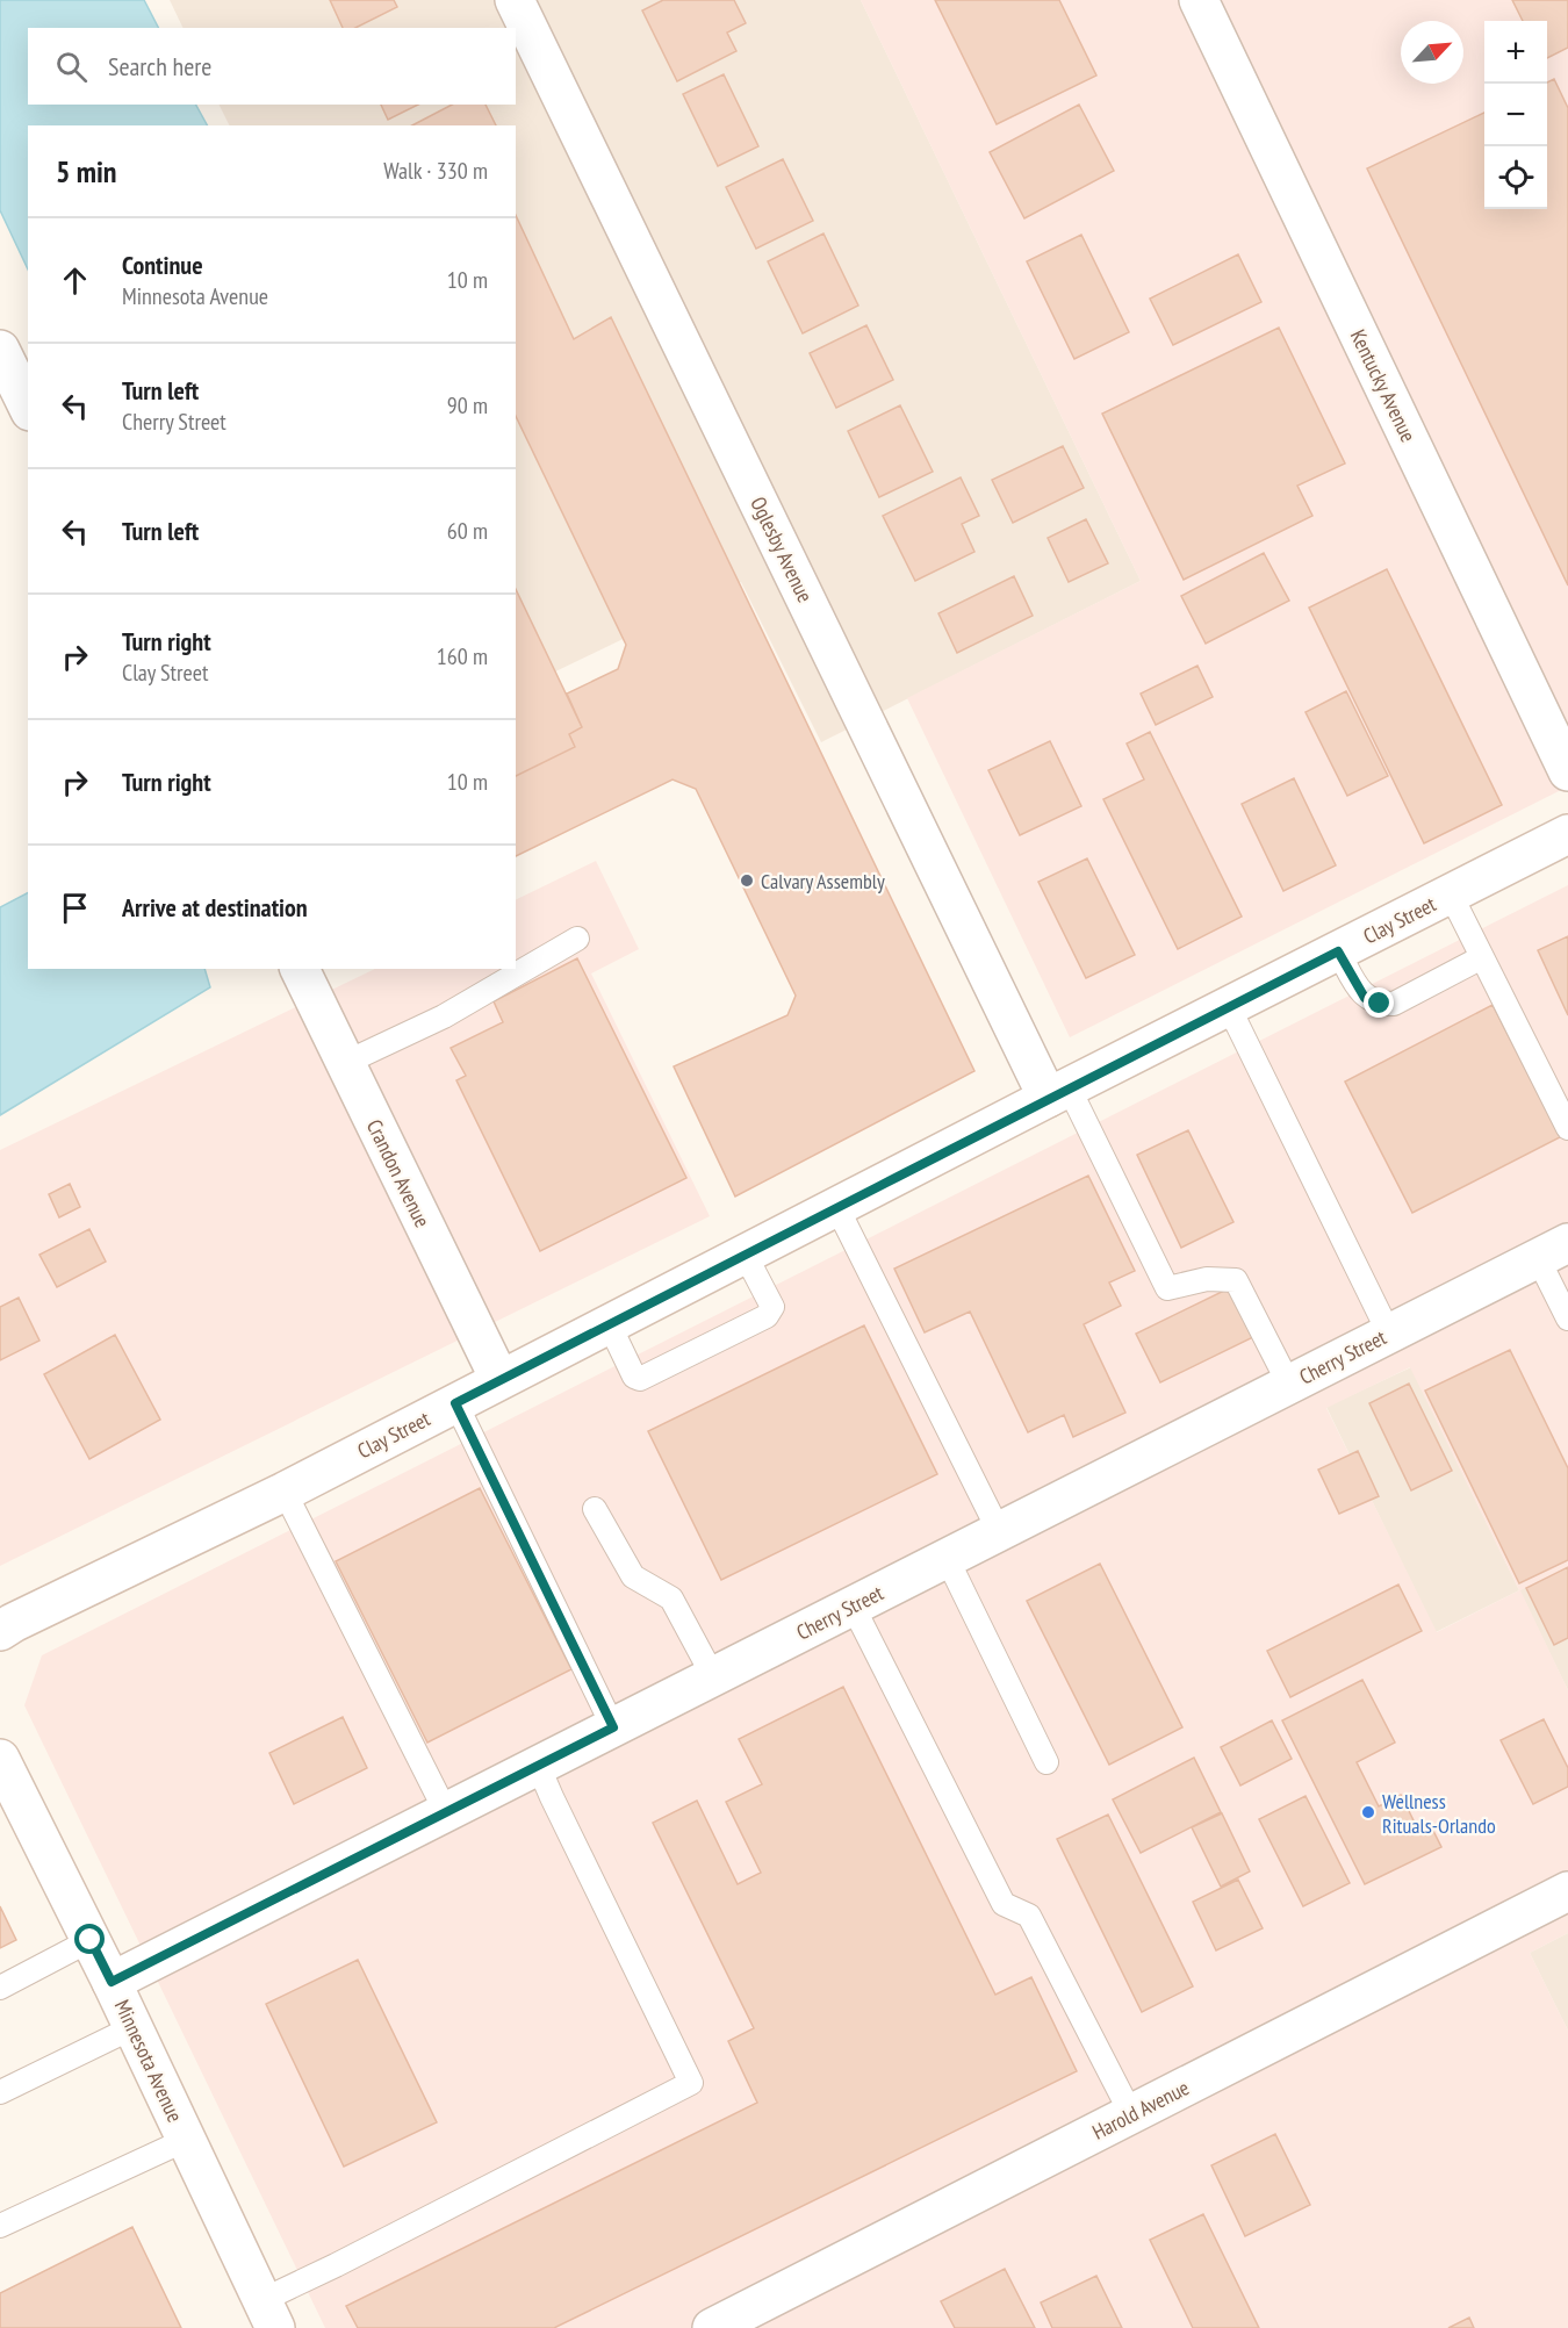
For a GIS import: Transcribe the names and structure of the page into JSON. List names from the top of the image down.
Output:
{
  "streets": {
    "street": [
      "Kentucky Avenue",
      "Oglesby Avenue",
      "Clay Street",
      "Crandon Avenue",
      "Cherry Street",
      "Minnesota Avenue",
      "Harold Avenue"
    ]
  },
  "crossings": [
    ["Oglesby Avenue", "Clay Street"],
    ["Clay Street", "Crandon Avenue"],
    ["Cherry Street", "Minnesota Avenue"]
  ],
  "places": ["Calvary Assembly", "Wellness Rituals-Orlando"],
  "north": "top right",
  "page": {
    "map_buttons": ["+", "−"],
    "search": "Search here",
    "heading": ["5 min", "Walk · 330 m"],
    "list": [
      ["Continue", "Minnesota Avenue", "10 m"],
      ["Turn left", "Cherry Street", "90 m"],
      ["Turn left", "60 m"],
      ["Turn right", "Clay Street", "160 m"],
      ["Turn right", "10 m"],
      "Arrive at destination"
    ]
  }
}
